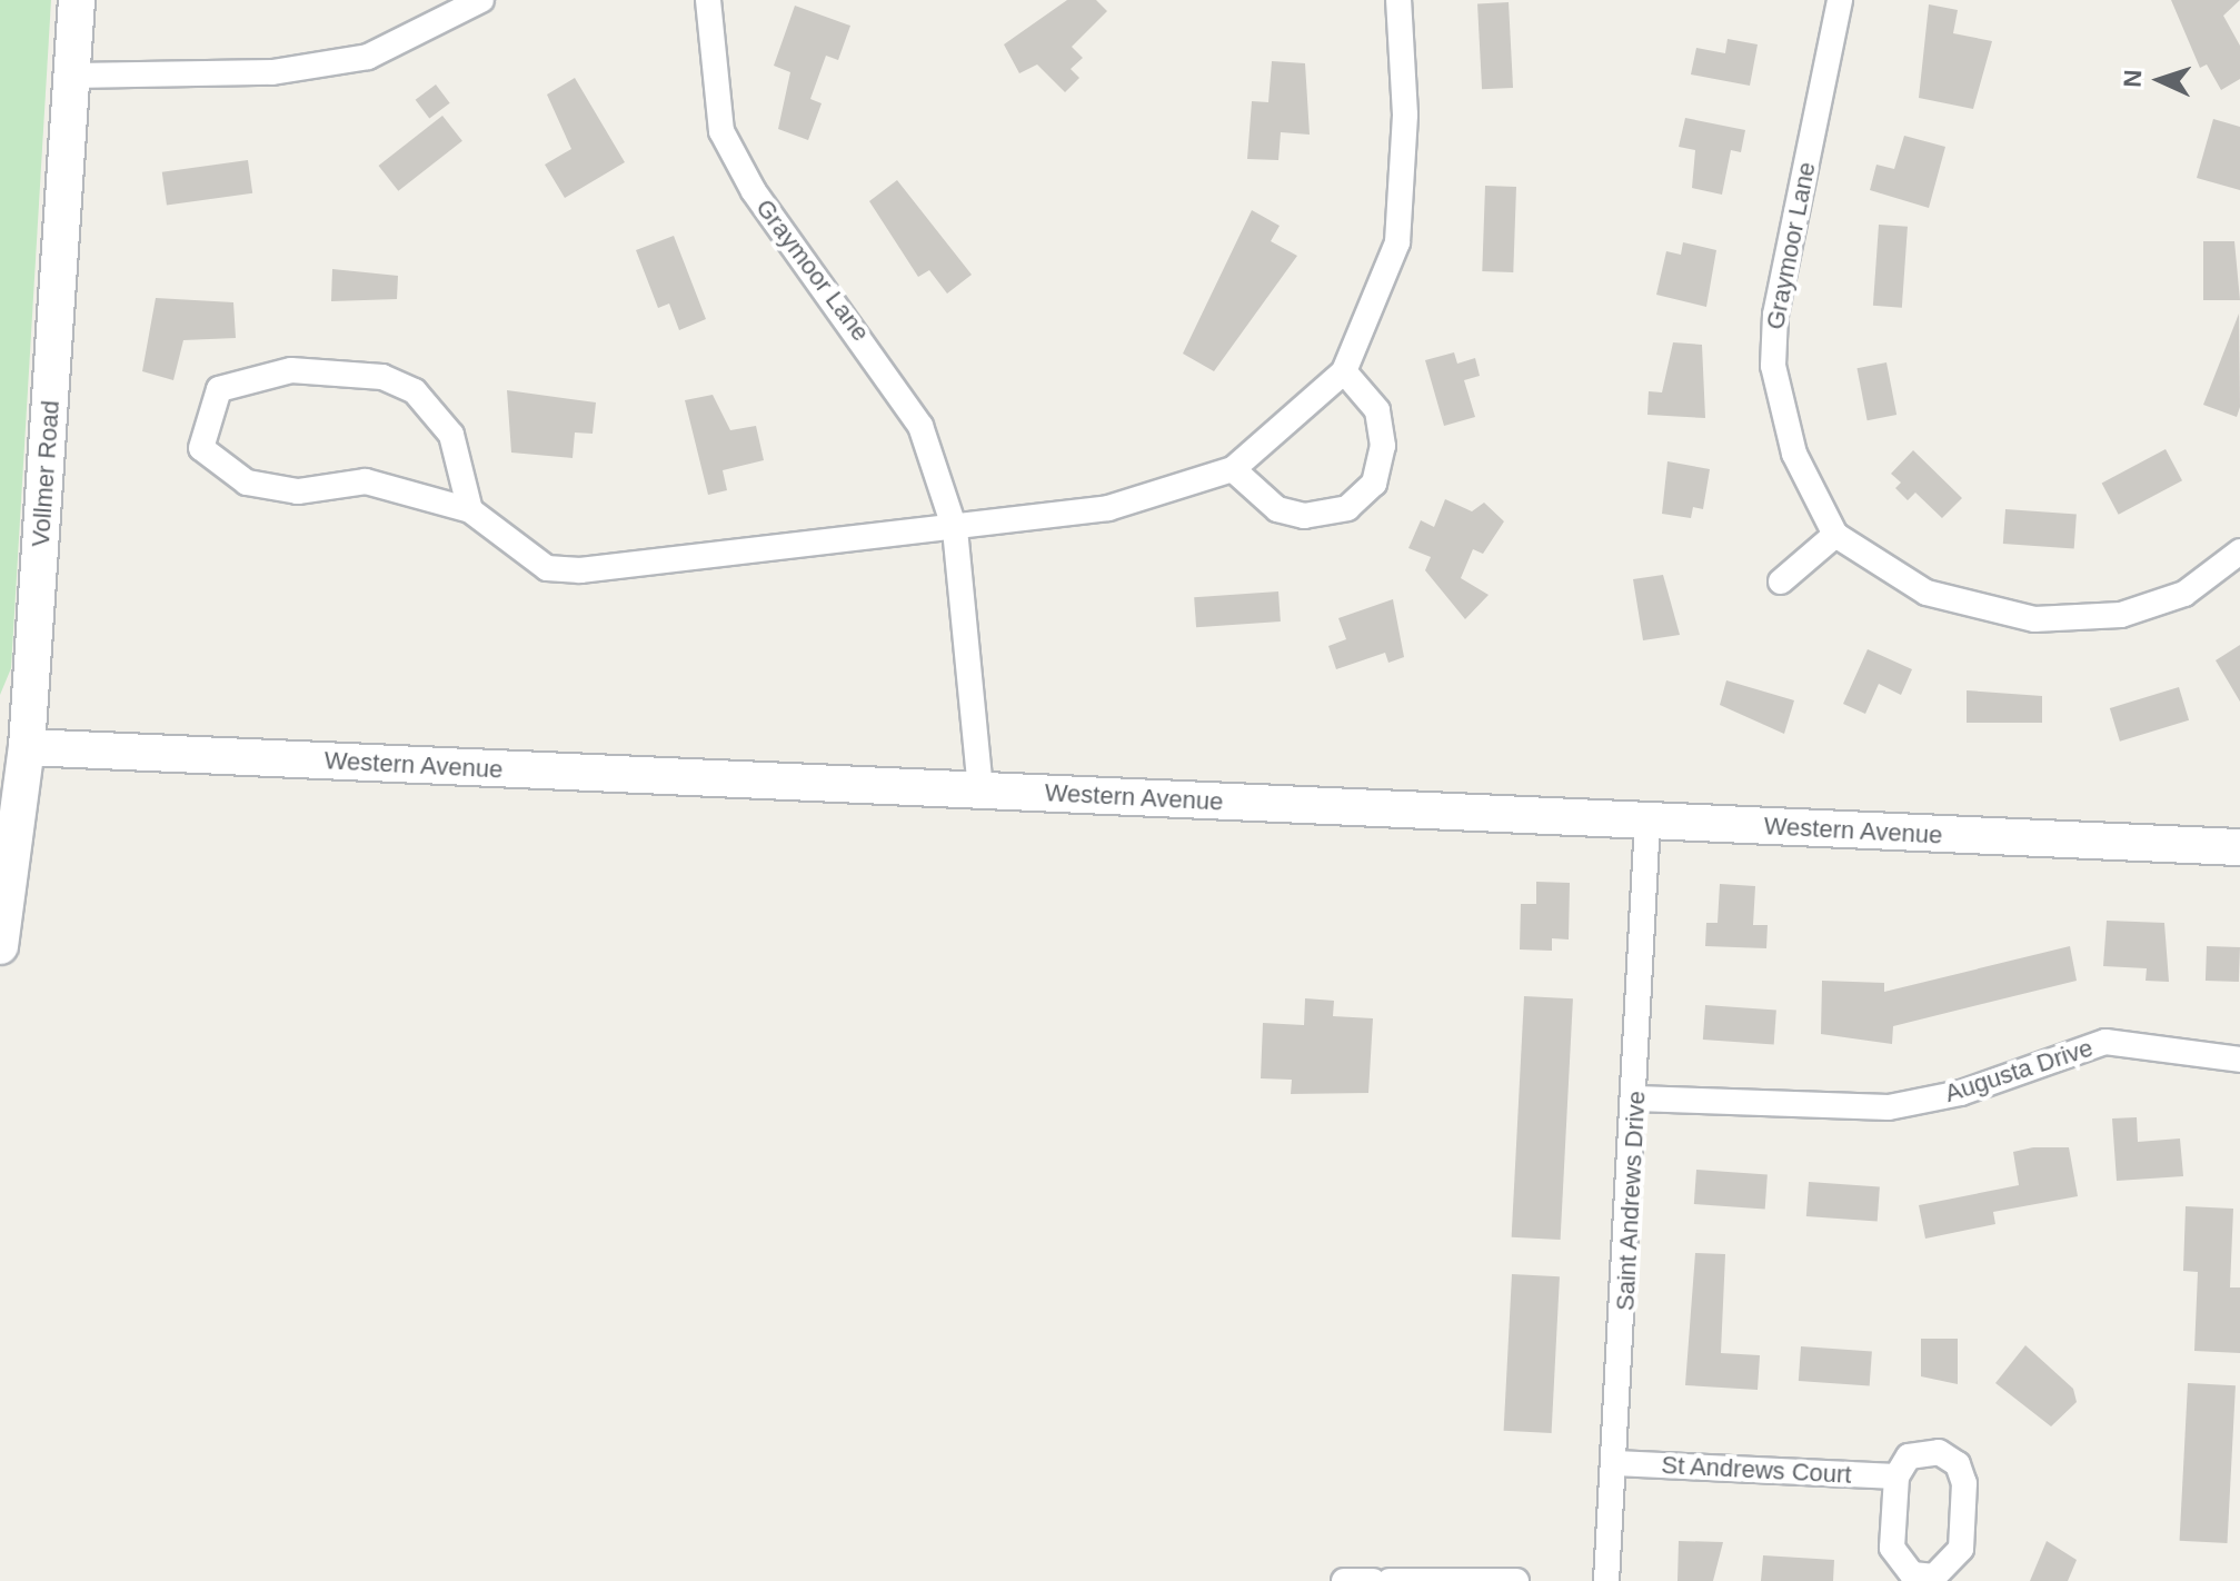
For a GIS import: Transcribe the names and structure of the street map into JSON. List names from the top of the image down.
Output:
{
  "streets": {
    "main road": ["Vollmer Road", "Western Avenue"],
    "street": [
      "Graymoor Lane",
      "Augusta Drive",
      "Saint Andrews Drive",
      "St Andrews Court"
    ]
  },
  "crossings": [
    ["Graymoor Lane", "Western Avenue"],
    ["Vollmer Road", "Western Avenue"],
    ["Western Avenue", "Saint Andrews Drive"],
    ["Augusta Drive", "Saint Andrews Drive"],
    ["Saint Andrews Drive", "St Andrews Court"]
  ],
  "north": "left"
}
